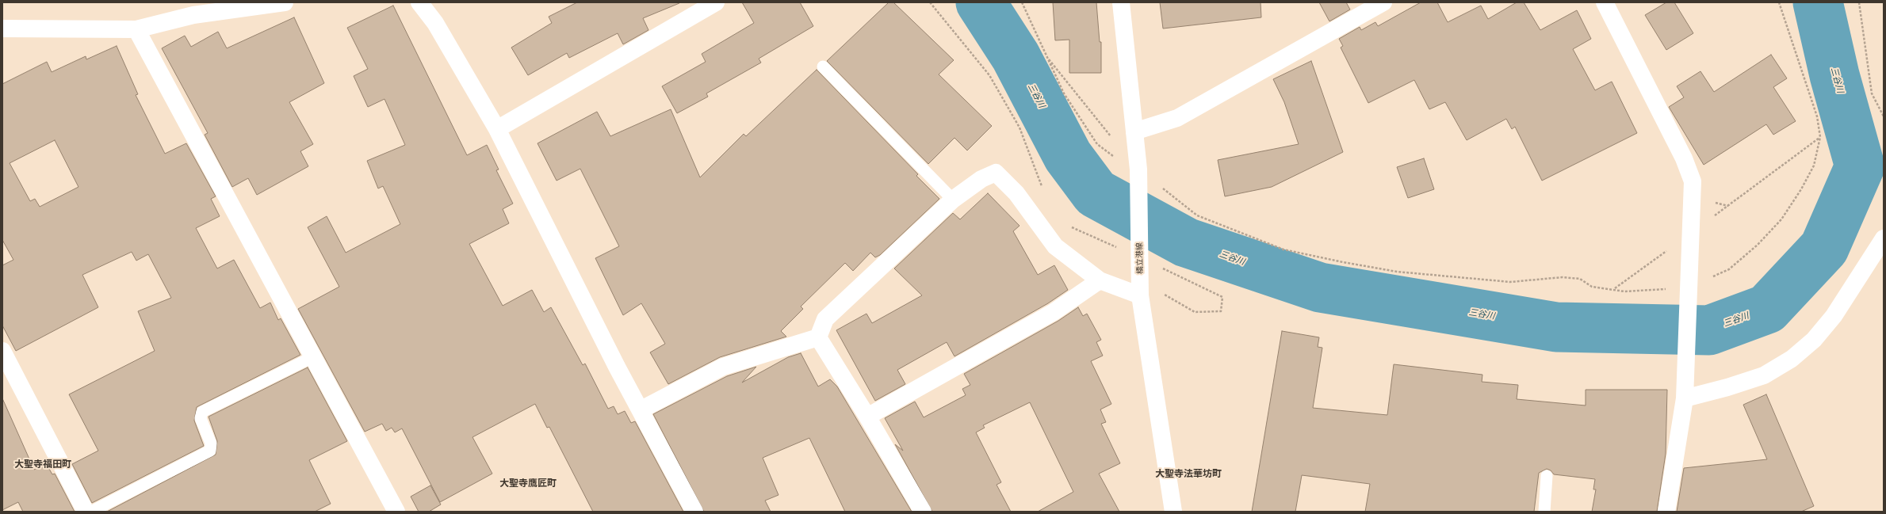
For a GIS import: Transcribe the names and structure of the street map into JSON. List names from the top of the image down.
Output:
{
  "streets": {
    "street": ["橋立港線"]
  },
  "districts": ["大聖寺福田町", "大聖寺法華坊町", "大聖寺鷹匠町"],
  "water": ["三谷川"]
}
